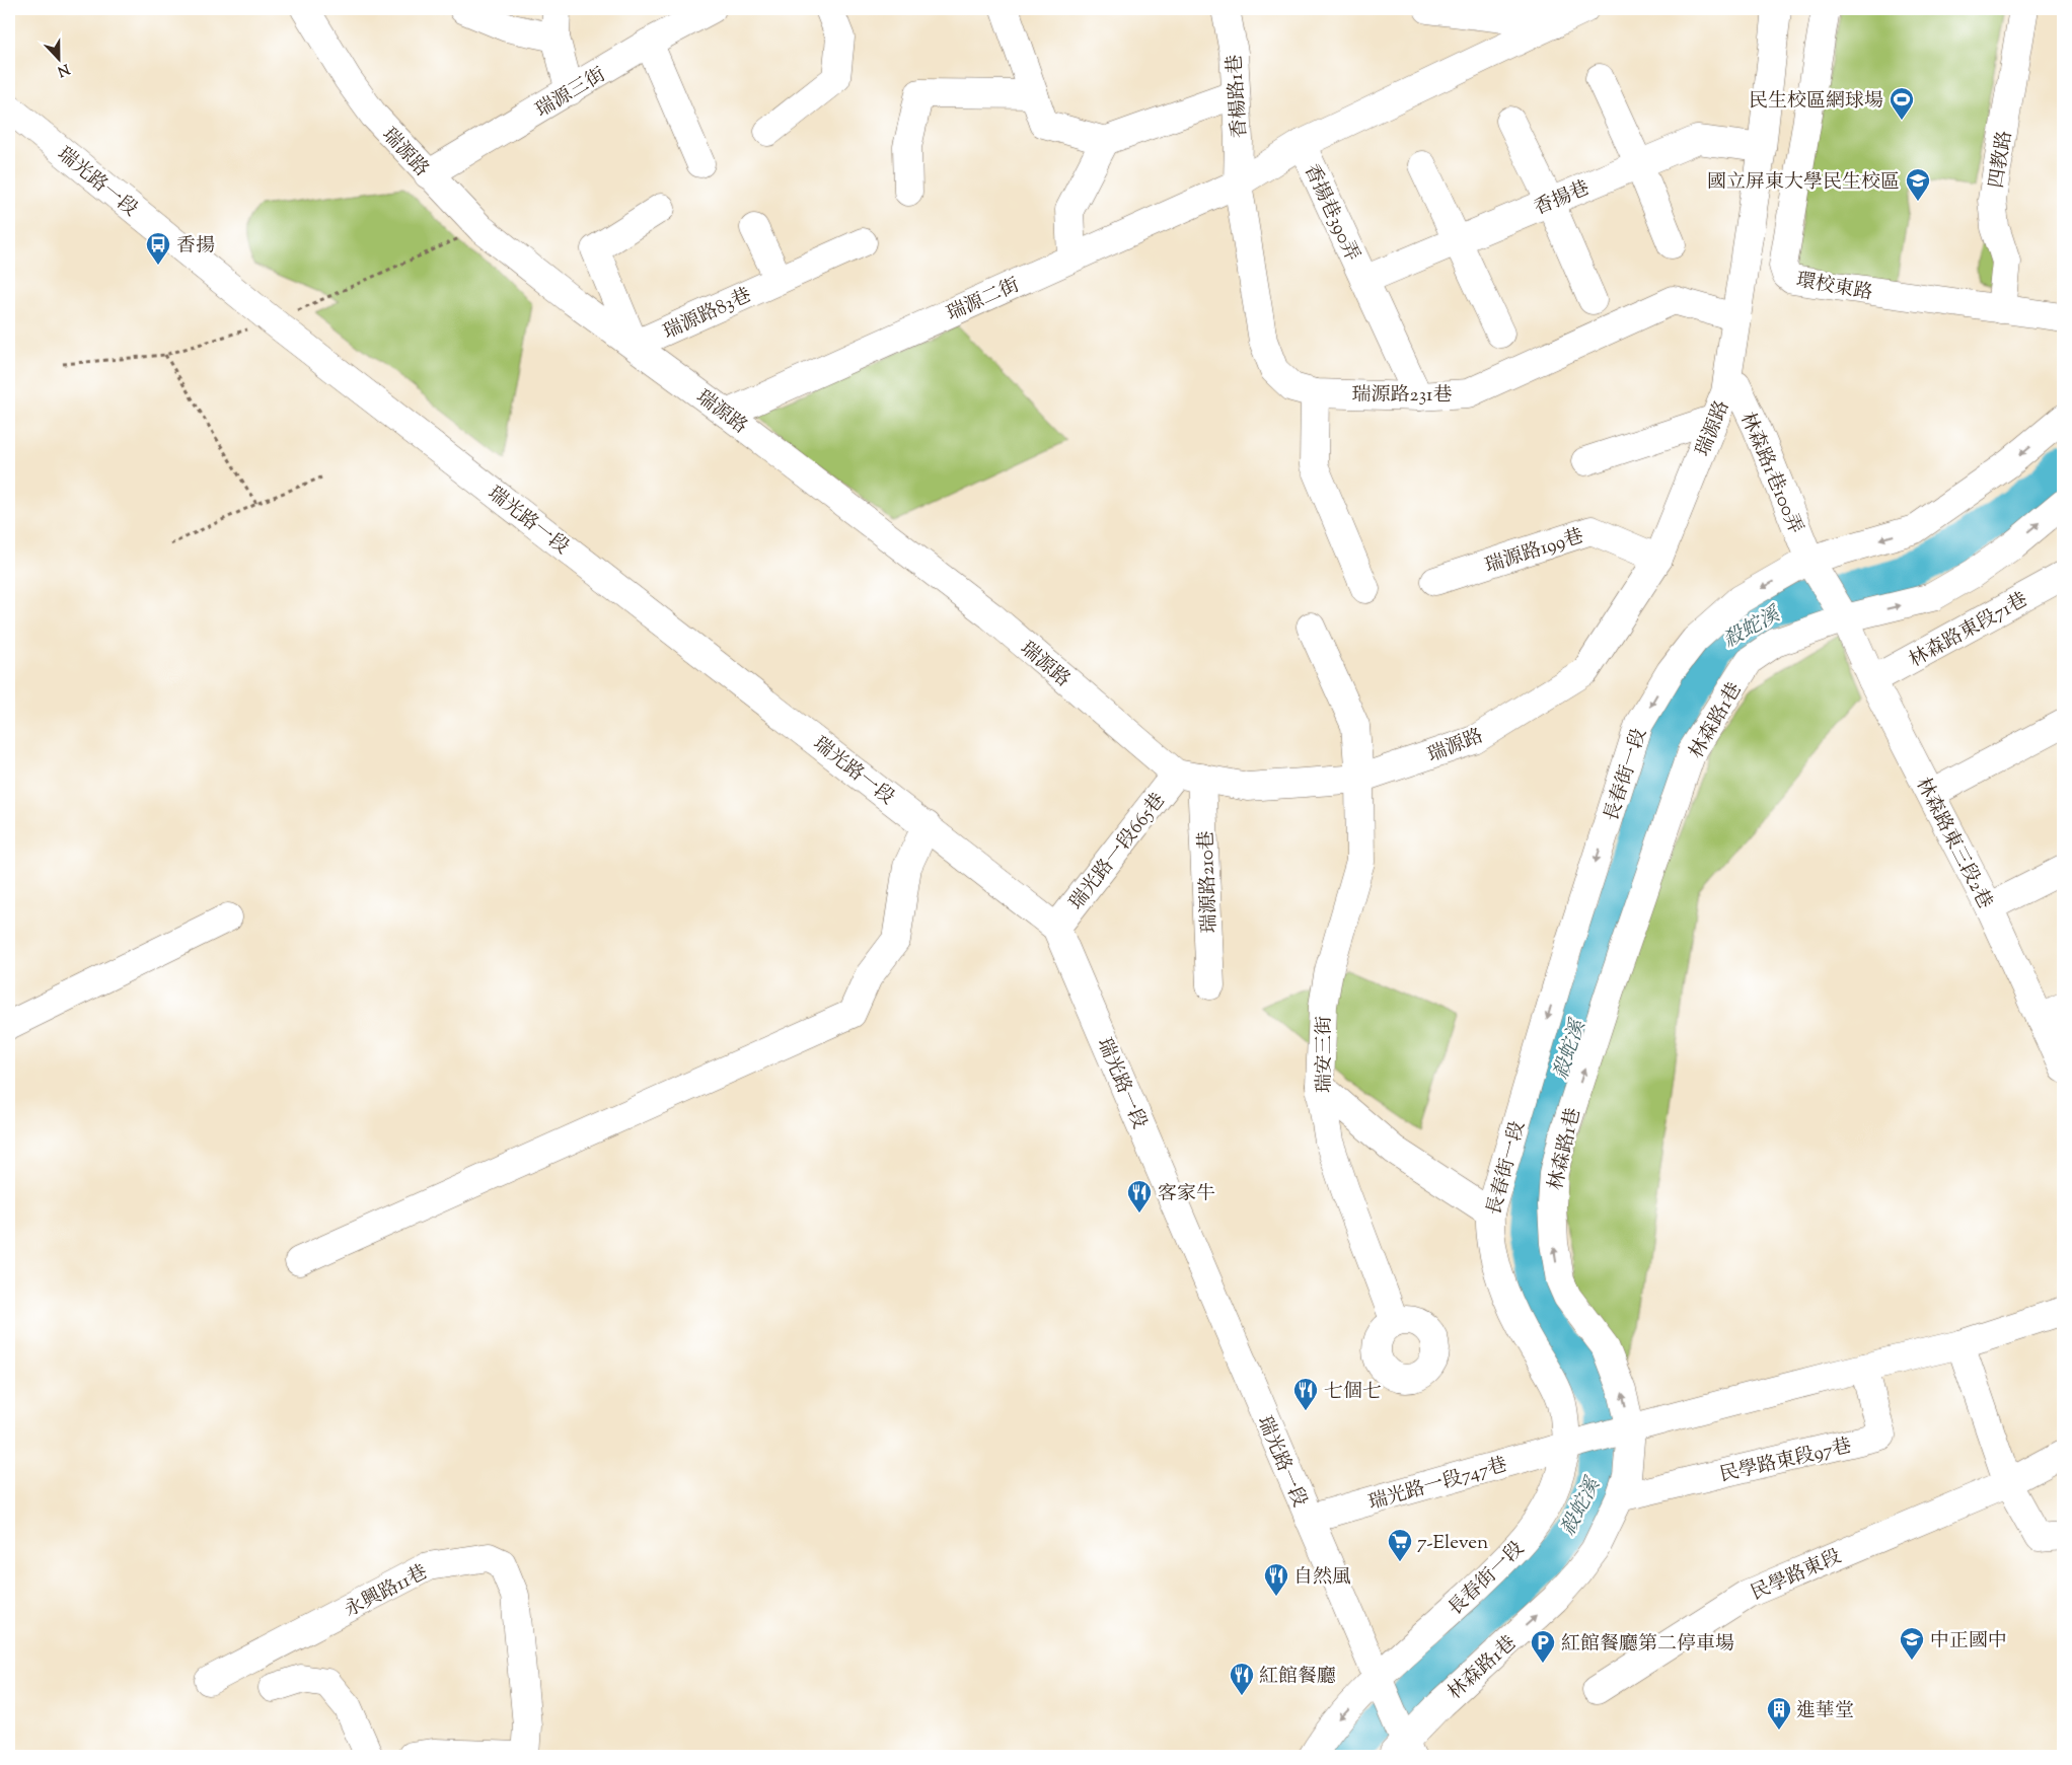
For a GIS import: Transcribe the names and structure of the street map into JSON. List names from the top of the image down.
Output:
{
  "streets": {
    "street": [
      "瑞源三街",
      "香楊路1巷",
      "瑞源路",
      "四教路",
      "瑞光路一段",
      "香揚巷",
      "香揚巷390弄",
      "環校東路",
      "瑞源二街",
      "瑞源路83巷",
      "瑞源路231巷",
      "林森路1巷100弄",
      "瑞源路199巷",
      "林森路東段71巷",
      "林森路1巷",
      "長春街一段",
      "林森路東三段2巷",
      "瑞光路一段665巷",
      "瑞源路210巷",
      "瑞安三街",
      "民學路東段97巷",
      "瑞光路一段747巷",
      "民學路東段",
      "永興路11巷"
    ]
  },
  "crossings": [
    ["瑞源三街", "瑞源路"],
    ["香楊路1巷", "瑞源二街"],
    ["香楊路1巷", "瑞源路231巷"],
    ["瑞源路", "瑞源二街"],
    ["瑞源路", "瑞源路83巷"],
    ["瑞源路", "瑞源路231巷"],
    ["瑞源路", "瑞源路199巷"],
    ["瑞源路", "瑞光路一段665巷"],
    ["瑞源路", "瑞源路210巷"],
    ["瑞源路", "瑞安三街"],
    ["四教路", "環校東路"],
    ["瑞光路一段", "林森路1巷"],
    ["瑞光路一段", "長春街一段"],
    ["瑞光路一段", "瑞光路一段665巷"],
    ["瑞光路一段", "瑞光路一段747巷"],
    ["香揚巷", "香揚巷390弄"],
    ["香揚巷390弄", "瑞源路231巷"],
    ["瑞源二街", "瑞源路231巷"],
    ["林森路1巷100弄", "林森路1巷"],
    ["林森路1巷100弄", "長春街一段"],
    ["林森路1巷100弄", "林森路東三段2巷"],
    ["林森路東段71巷", "林森路東三段2巷"],
    ["林森路1巷", "林森路東三段2巷"],
    ["林森路1巷", "民學路東段97巷"],
    ["林森路1巷", "瑞光路一段747巷"],
    ["長春街一段", "瑞光路一段747巷"],
    ["瑞光路一段665巷", "瑞源路210巷"]
  ],
  "one_way": ["林森路1巷", "長春街一段"],
  "water": ["殺蛇溪"],
  "places": {
    "sports": ["民生校區網球場"],
    "school or university": ["國立屏東大學民生校區", "中正國中"],
    "bus stop": ["香揚"],
    "restaurant": [
      "客家牛",
      "七個七",
      "自然風",
      "紅館餐廳"
    ],
    "supermarket": ["7-Eleven"],
    "parking": ["紅館餐廳第二停車場"],
    "building": ["進華堂"]
  },
  "north": "bottom"
}
